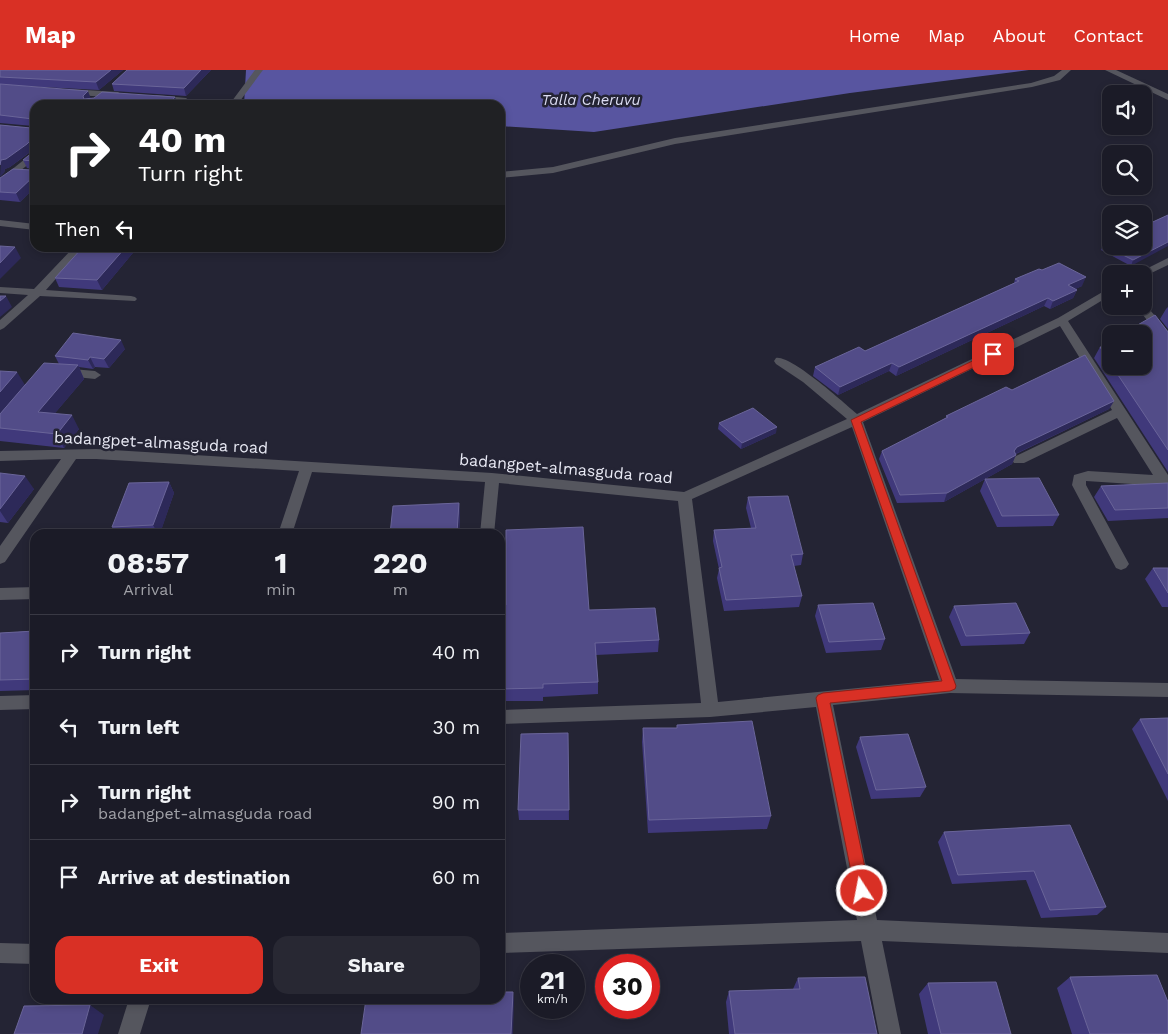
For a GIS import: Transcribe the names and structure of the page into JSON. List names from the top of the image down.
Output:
{
  "streets": {
    "street": ["badangpet-almasguda road"]
  },
  "water": ["Talla Cheruvu"],
  "page": {
    "header": "Map",
    "nav": [
      "Home",
      "Map",
      "About",
      "Contact"
    ],
    "map_buttons": ["+", "−"],
    "turn": ["40 m", "Turn right"],
    "then": "Then",
    "eta": [
      "08:57",
      "Arrival",
      "1",
      "min",
      "220",
      "m"
    ],
    "list": [
      {
        "name": "Turn right",
        "value": "40 m"
      },
      {
        "name": "Turn left",
        "value": "30 m"
      },
      {
        "name": "Turn right",
        "note": "badangpet-almasguda road",
        "value": "90 m"
      },
      {
        "name": "Arrive at destination",
        "value": "60 m"
      }
    ],
    "buttons": ["Exit", "Share"],
    "speed": "21 km/h",
    "limit": "30"
  }
}
